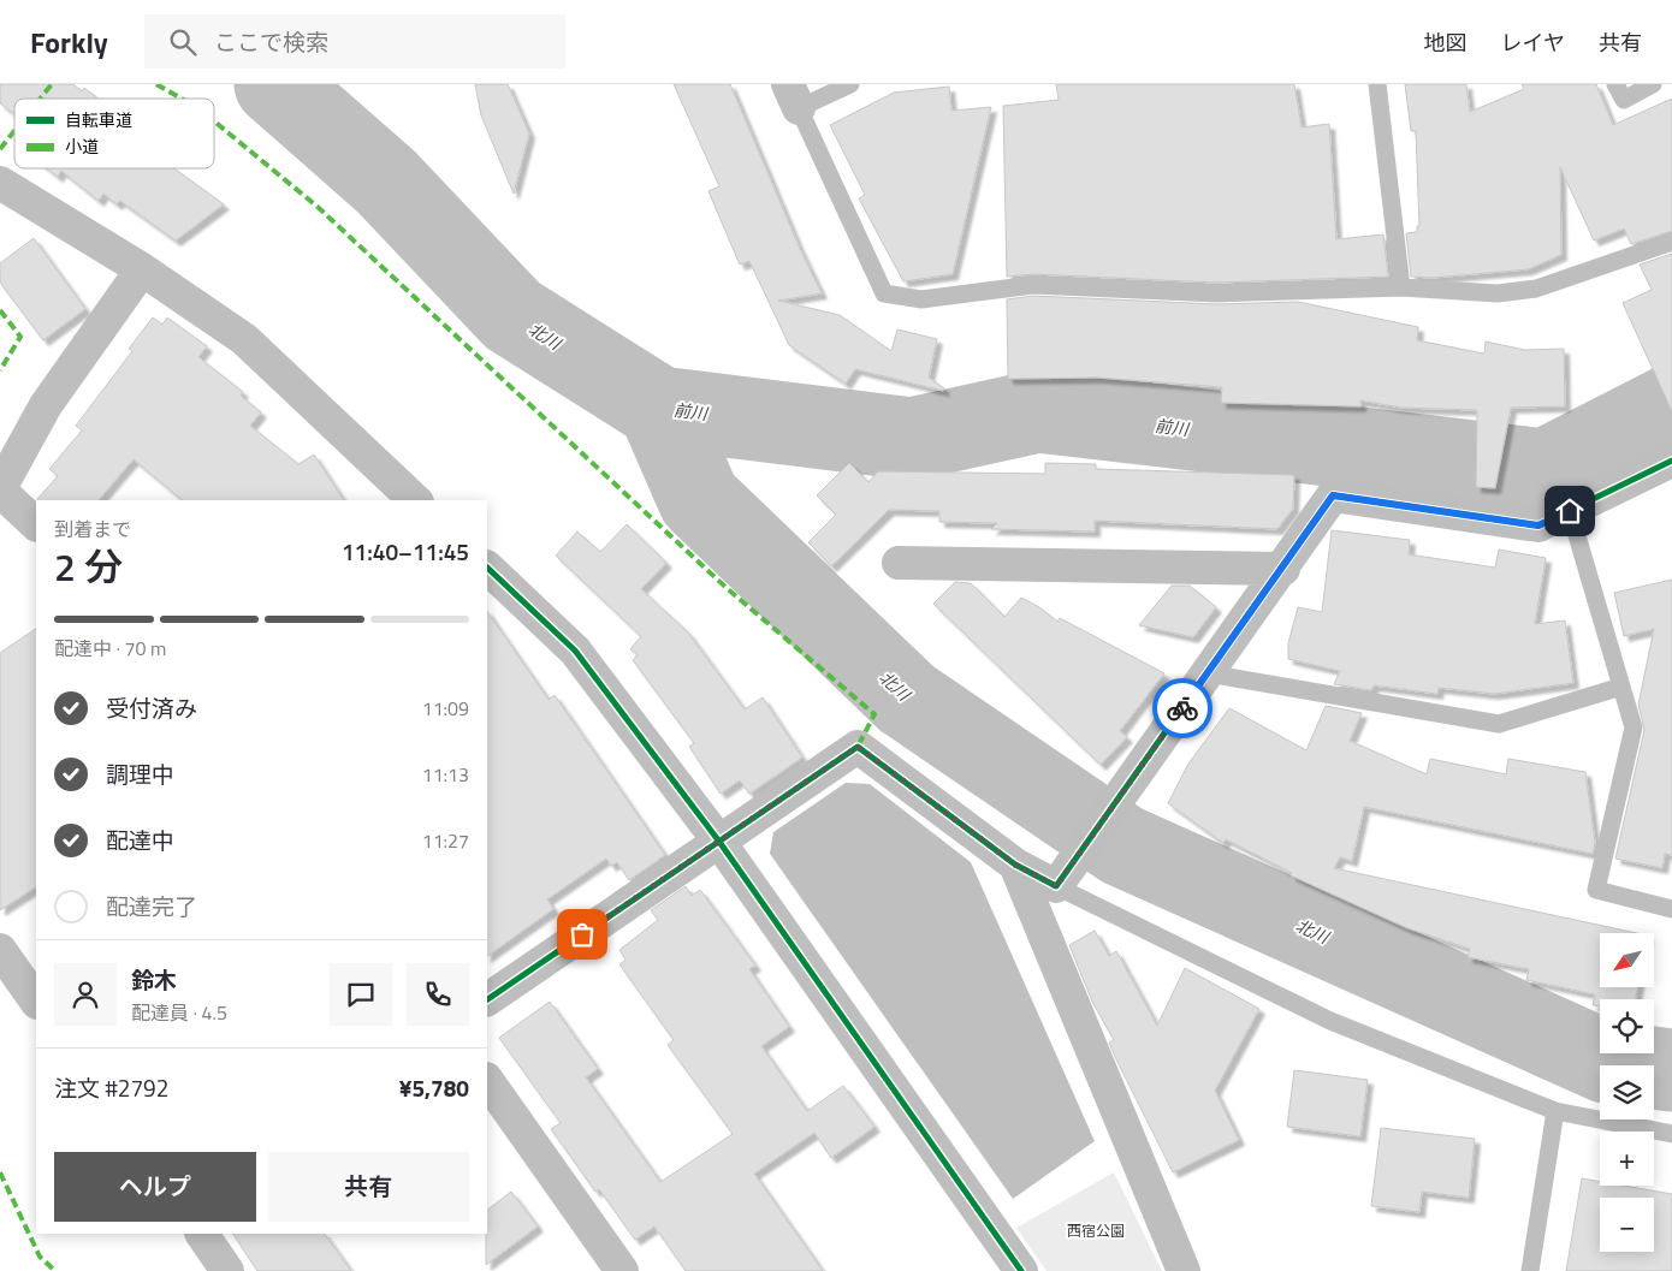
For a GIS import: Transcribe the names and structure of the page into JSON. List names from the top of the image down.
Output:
{
  "water": ["北川", "前川"],
  "parks": ["西宿公園"],
  "legend": ["自転車道", "小道"],
  "north": "bottom left",
  "page": {
    "header": "Forkly",
    "search": "ここで検索",
    "nav": ["地図", "レイヤ", "共有"],
    "heading": ["2 分", "到着まで", "11:40–11:45"],
    "panel": [
      "鈴木",
      "配達員 · 4.5",
      "注文 #2792",
      "¥5,780"
    ],
    "bar": "配達中 · 70 m",
    "list": [
      ["受付済み", "11:09"],
      ["調理中", "11:13"],
      ["配達中", "11:27"],
      "配達完了"
    ],
    "map_buttons": ["+", "−"],
    "buttons": ["ヘルプ", "共有"]
  }
}
